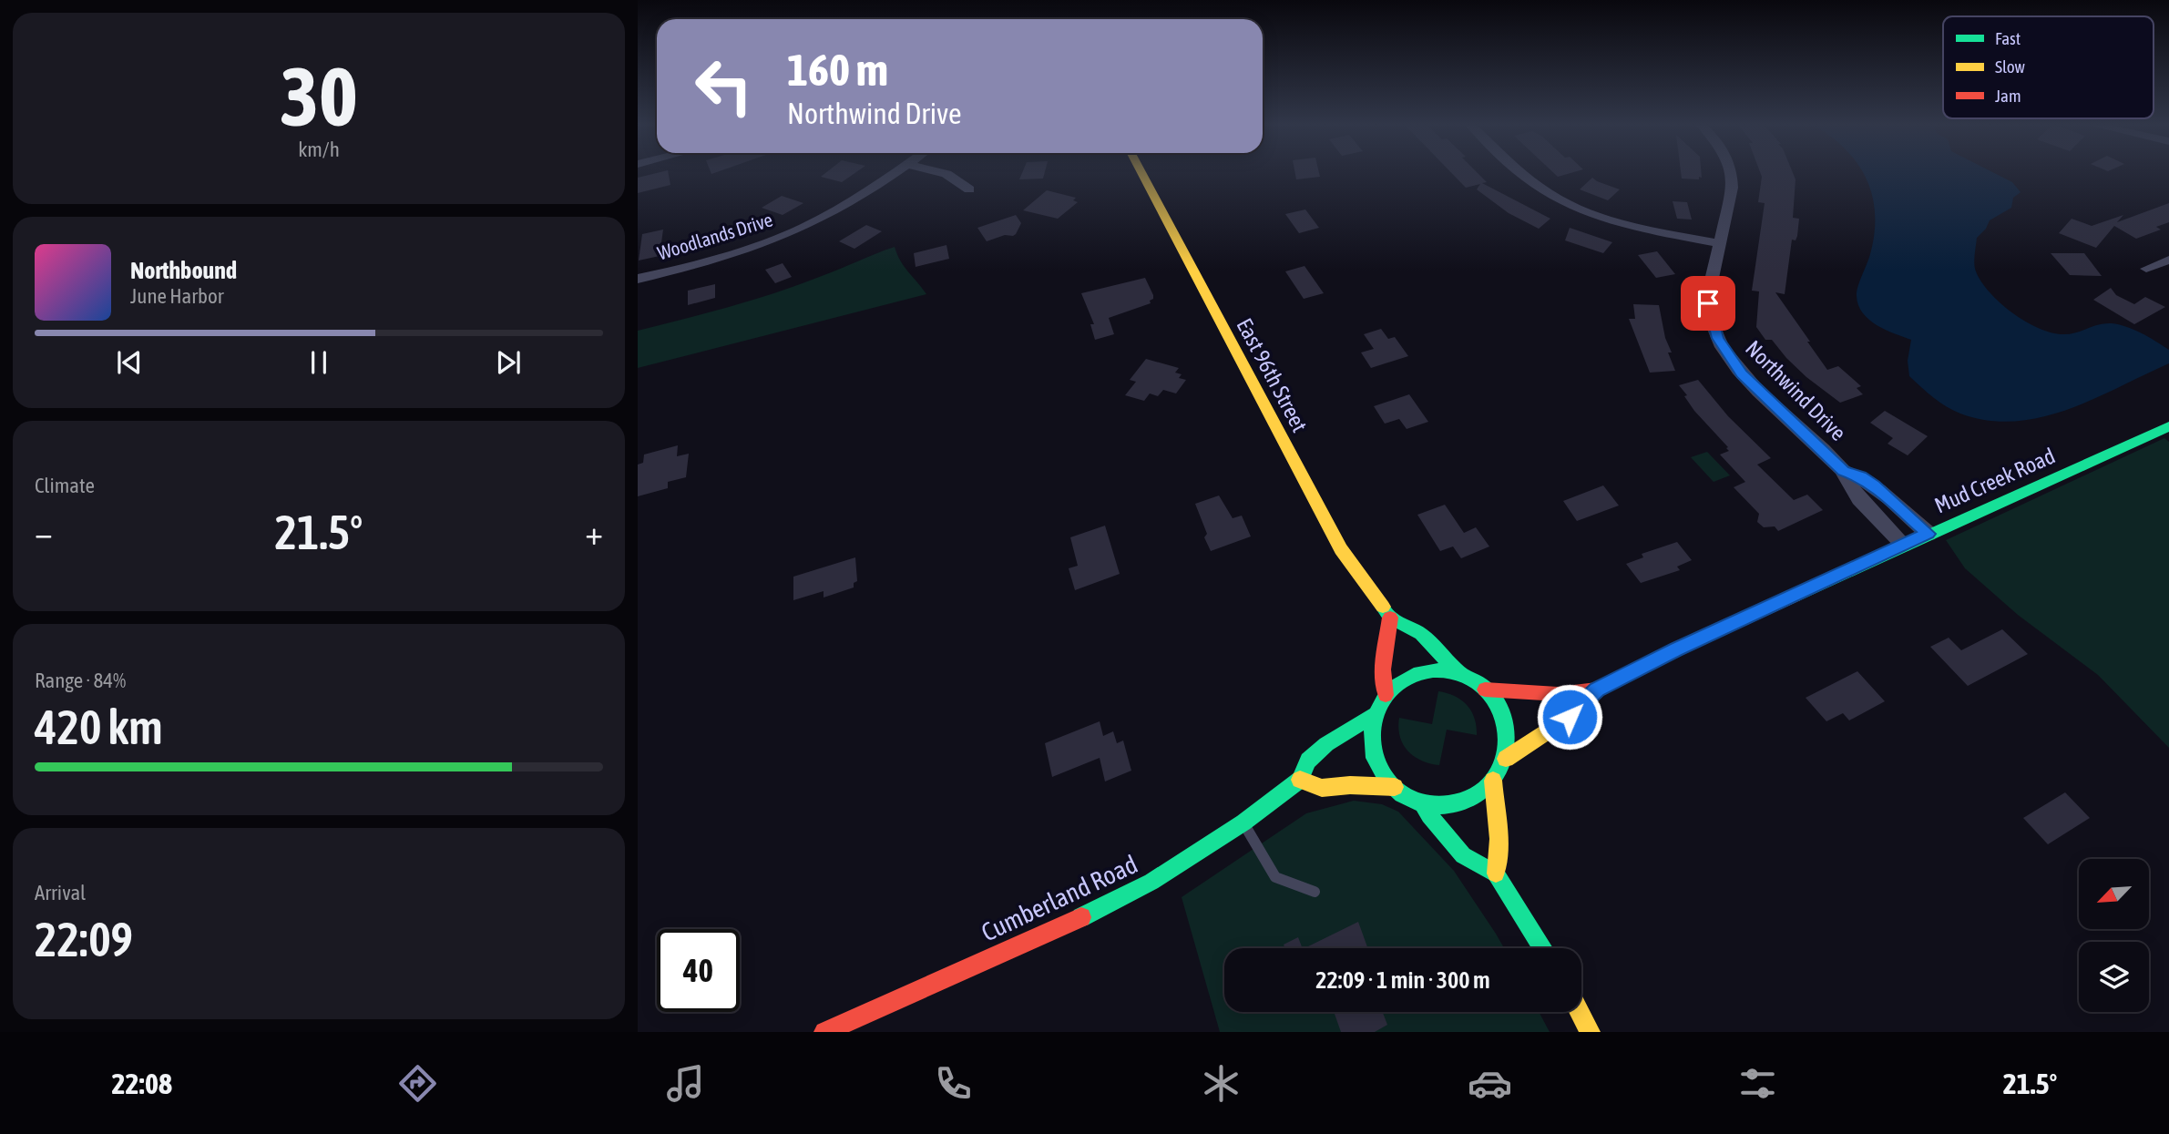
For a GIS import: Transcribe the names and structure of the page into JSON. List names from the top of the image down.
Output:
{
  "streets": {
    "main road": ["East 96th Street", "Mud Creek Road", "Cumberland Road"],
    "street": ["Woodlands Drive", "Northwind Drive"]
  },
  "crossings": [
    ["East 96th Street", "Mud Creek Road"],
    ["East 96th Street", "Cumberland Road"],
    ["Northwind Drive", "Mud Creek Road"],
    ["Mud Creek Road", "Cumberland Road"]
  ],
  "legend": ["Fast", "Slow", "Jam"],
  "north": "bottom left",
  "page": {
    "tile": [
      ["30", "km/h"],
      "Climate",
      ["Range · 84%", "420 km"],
      ["Arrival", "22:09"]
    ],
    "turn": ["160 m", "Northwind Drive"],
    "song": ["Northbound", "June Harbor"],
    "heat": ["−", "21.5°", "+"],
    "limit": "40",
    "trip": "22:09 · 1 min · 300 m",
    "tabs": ["22:08", "21.5°"]
  }
}
